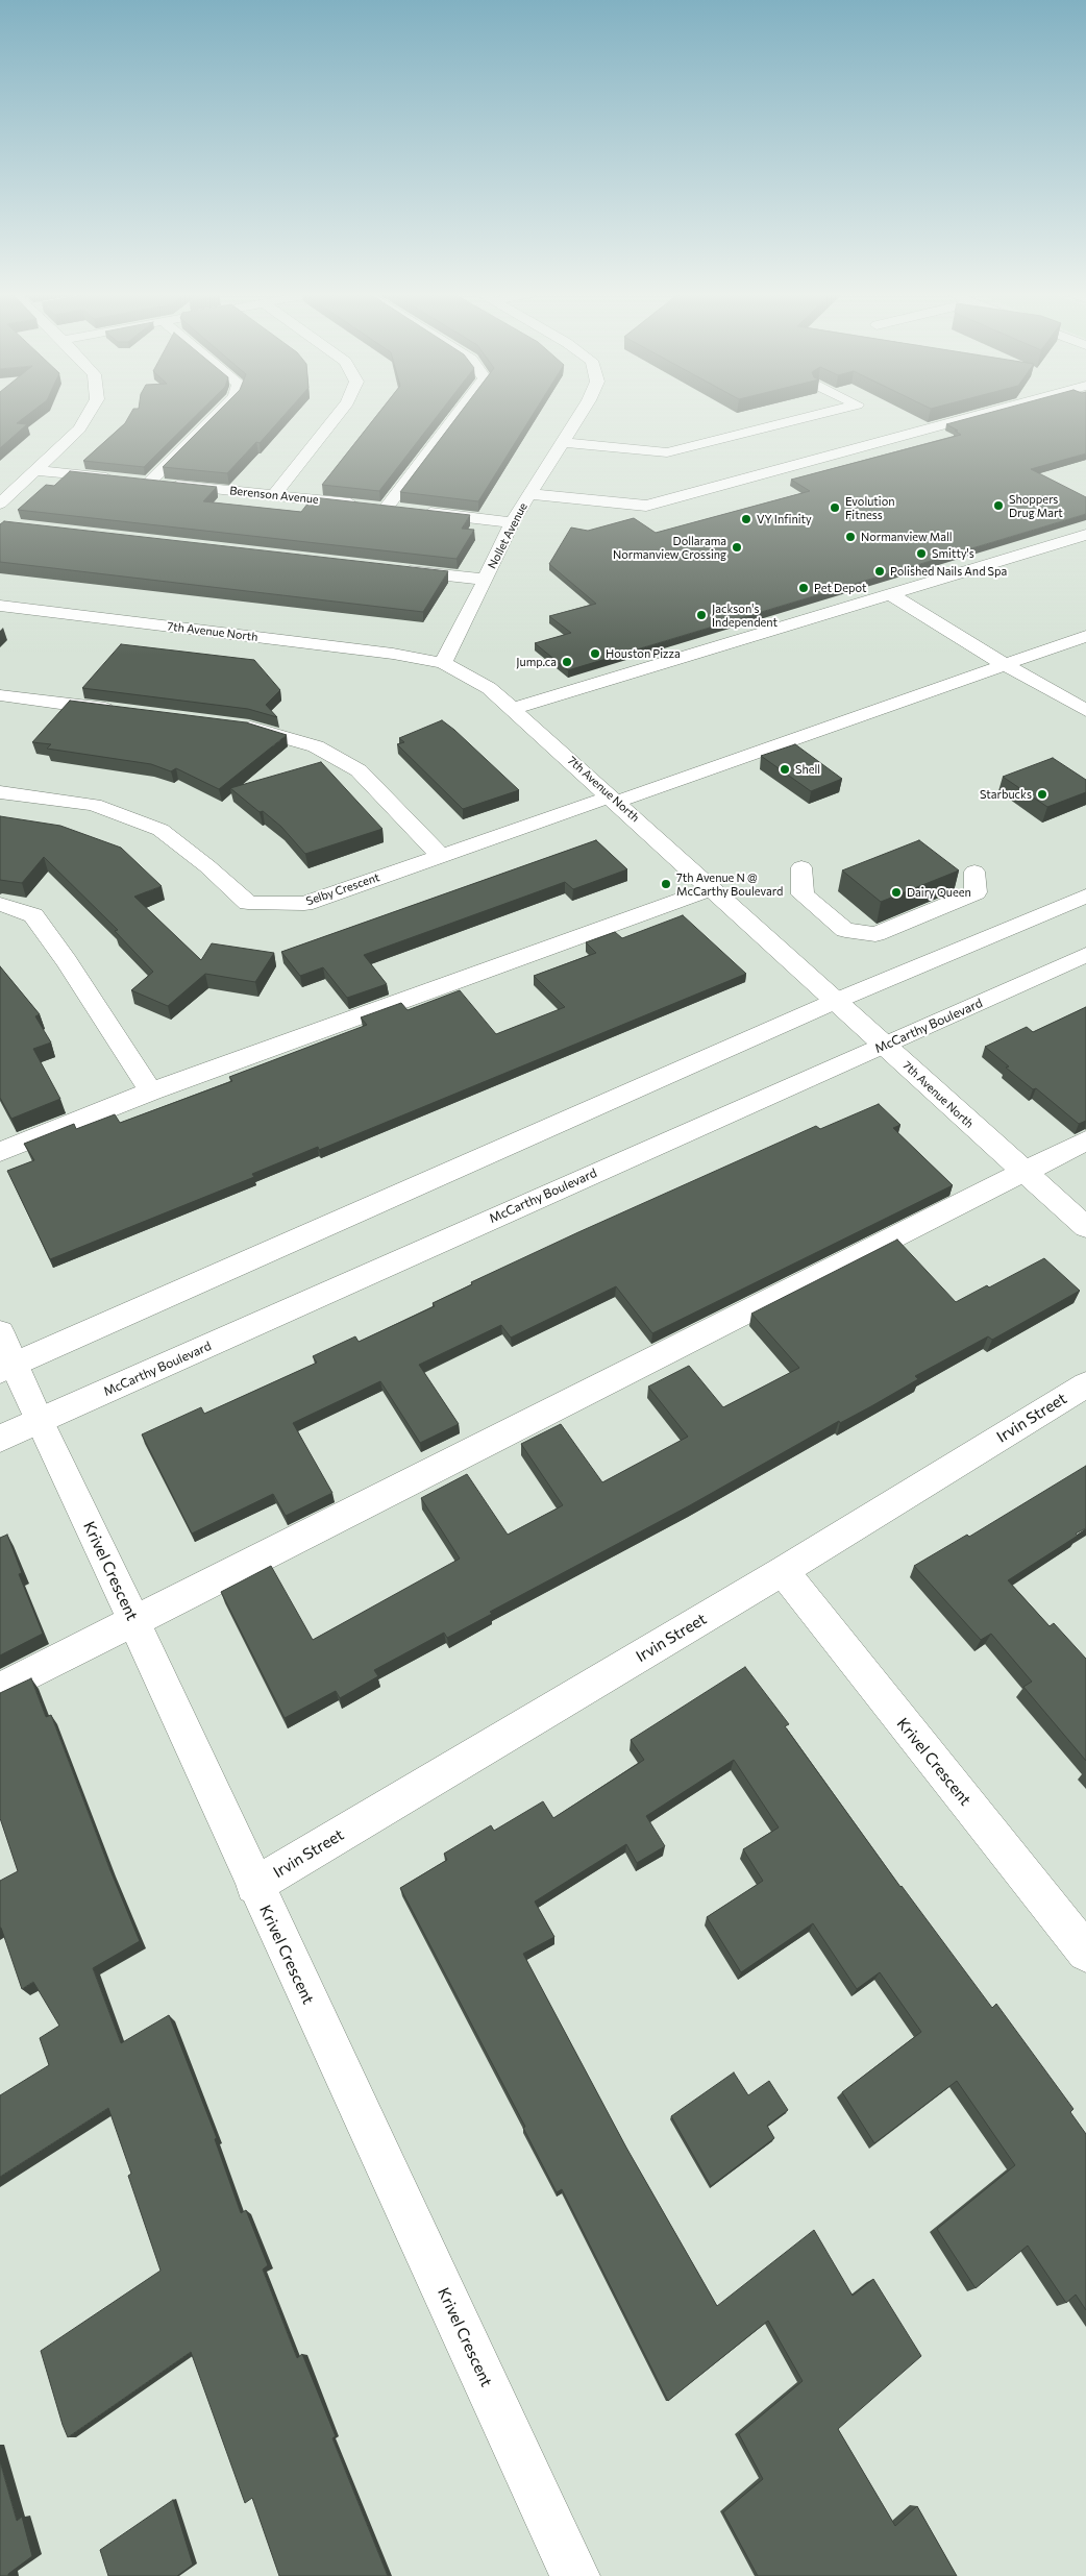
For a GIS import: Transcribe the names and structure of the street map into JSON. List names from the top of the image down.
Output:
{
  "streets": {
    "street": [
      "Berenson Avenue",
      "Nollet Avenue",
      "7th Avenue North",
      "Selby Crescent",
      "McCarthy Boulevard",
      "Irvin Street",
      "Krivel Crescent"
    ]
  },
  "crossings": [
    ["Berenson Avenue", "Nollet Avenue"],
    ["Nollet Avenue", "7th Avenue North"],
    ["7th Avenue North", "Selby Crescent"],
    ["7th Avenue North", "McCarthy Boulevard"],
    ["McCarthy Boulevard", "Krivel Crescent"],
    ["Irvin Street", "Krivel Crescent"]
  ],
  "places": [
    "Shoppers Drug Mart",
    "Evolution Fitness",
    "VY Infinity",
    "Normanview Mall",
    "Dollarama Normanview Crossing",
    "Smitty's",
    "Polished Nails And Spa",
    "Pet Depot",
    "Jackson's Independent",
    "Houston Pizza",
    "Jump.ca",
    "Shell",
    "Starbucks",
    "7th Avenue N @ McCarthy Boulevard",
    "Dairy Queen"
  ]
}
